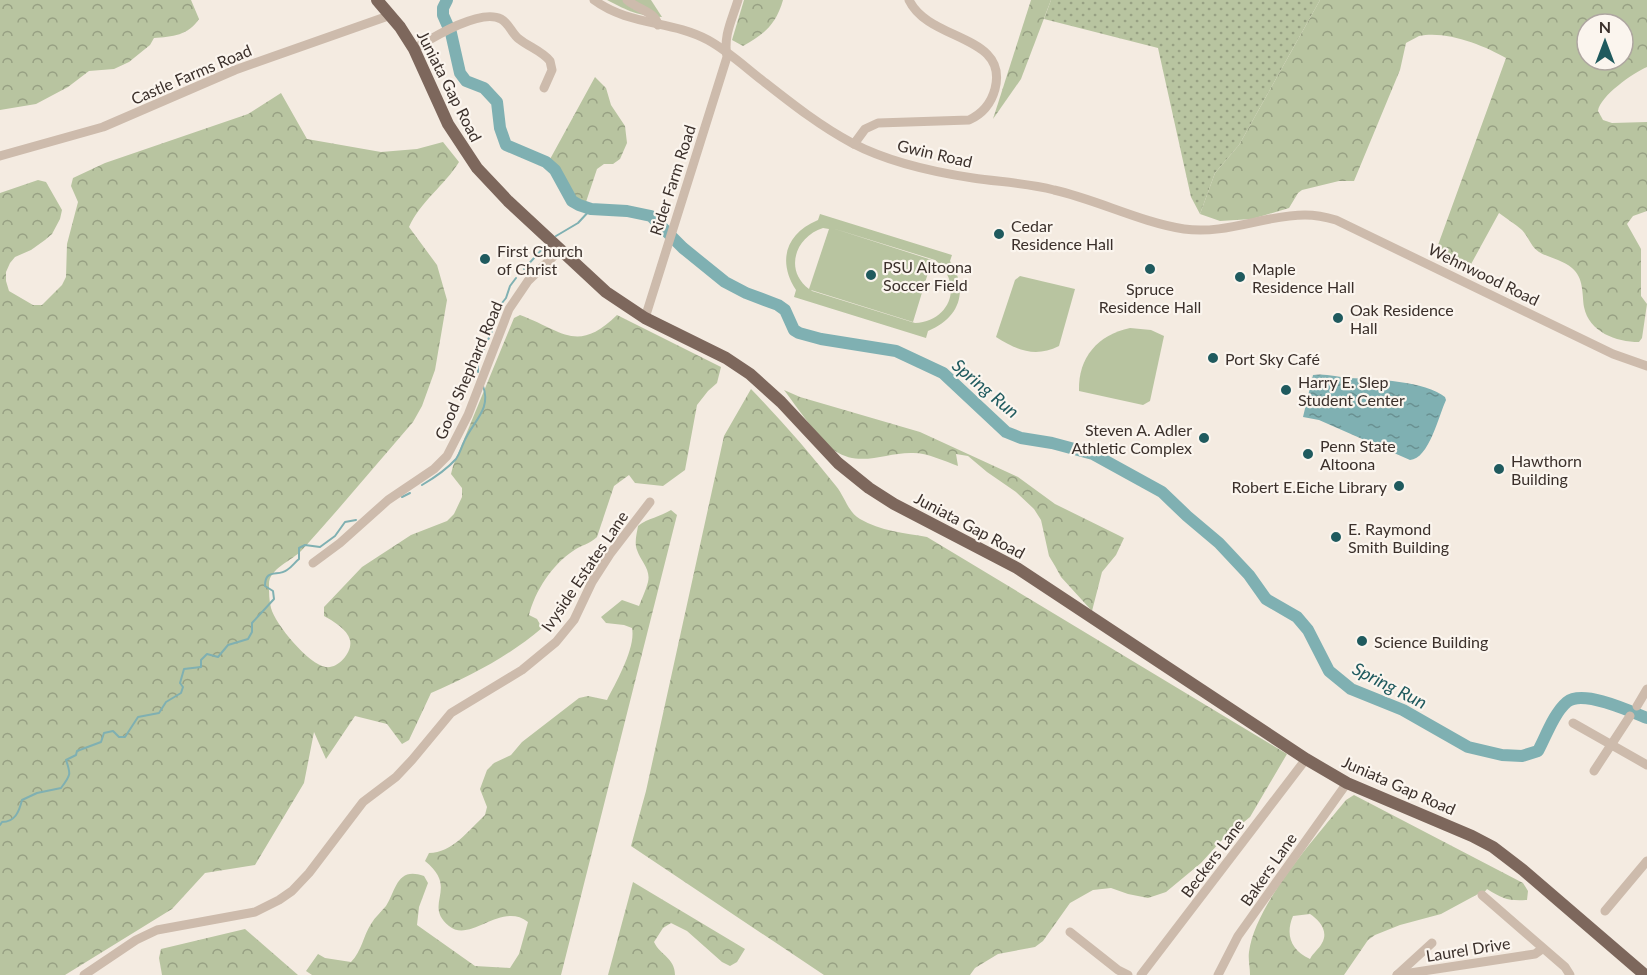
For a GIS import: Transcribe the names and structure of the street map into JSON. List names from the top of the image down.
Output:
{
  "streets": {
    "main road": ["Juniata Gap Road"],
    "street": [
      "Castle Farms Road",
      "Gwin Road",
      "Rider Farm Road",
      "Wehnwood Road",
      "Good Shephard Road",
      "Ivyside Estates Lane",
      "Beckers Lane",
      "Bakers Lane",
      "Laurel Drive"
    ]
  },
  "crossings": [
    ["Castle Farms Road", "Juniata Gap Road"],
    ["Juniata Gap Road", "Rider Farm Road"],
    ["Juniata Gap Road", "Good Shephard Road"],
    ["Juniata Gap Road", "Beckers Lane"],
    ["Juniata Gap Road", "Bakers Lane"],
    ["Gwin Road", "Rider Farm Road"],
    ["Gwin Road", "Wehnwood Road"]
  ],
  "water": ["Spring Run"],
  "places": [
    "Cedar Residence Hall",
    "First Church of Christ",
    "Spruce Residence Hall",
    "PSU Altoona Soccer Field",
    "Maple Residence Hall",
    "Oak Residence Hall",
    "Port Sky Café",
    "Harry E. Slep Student Center",
    "Steven A. Adler Athletic Complex",
    "Penn State Altoona",
    "Hawthorn Building",
    "Robert E.Eiche Library",
    "E. Raymond Smith Building",
    "Science Building"
  ],
  "north": "top"
}
